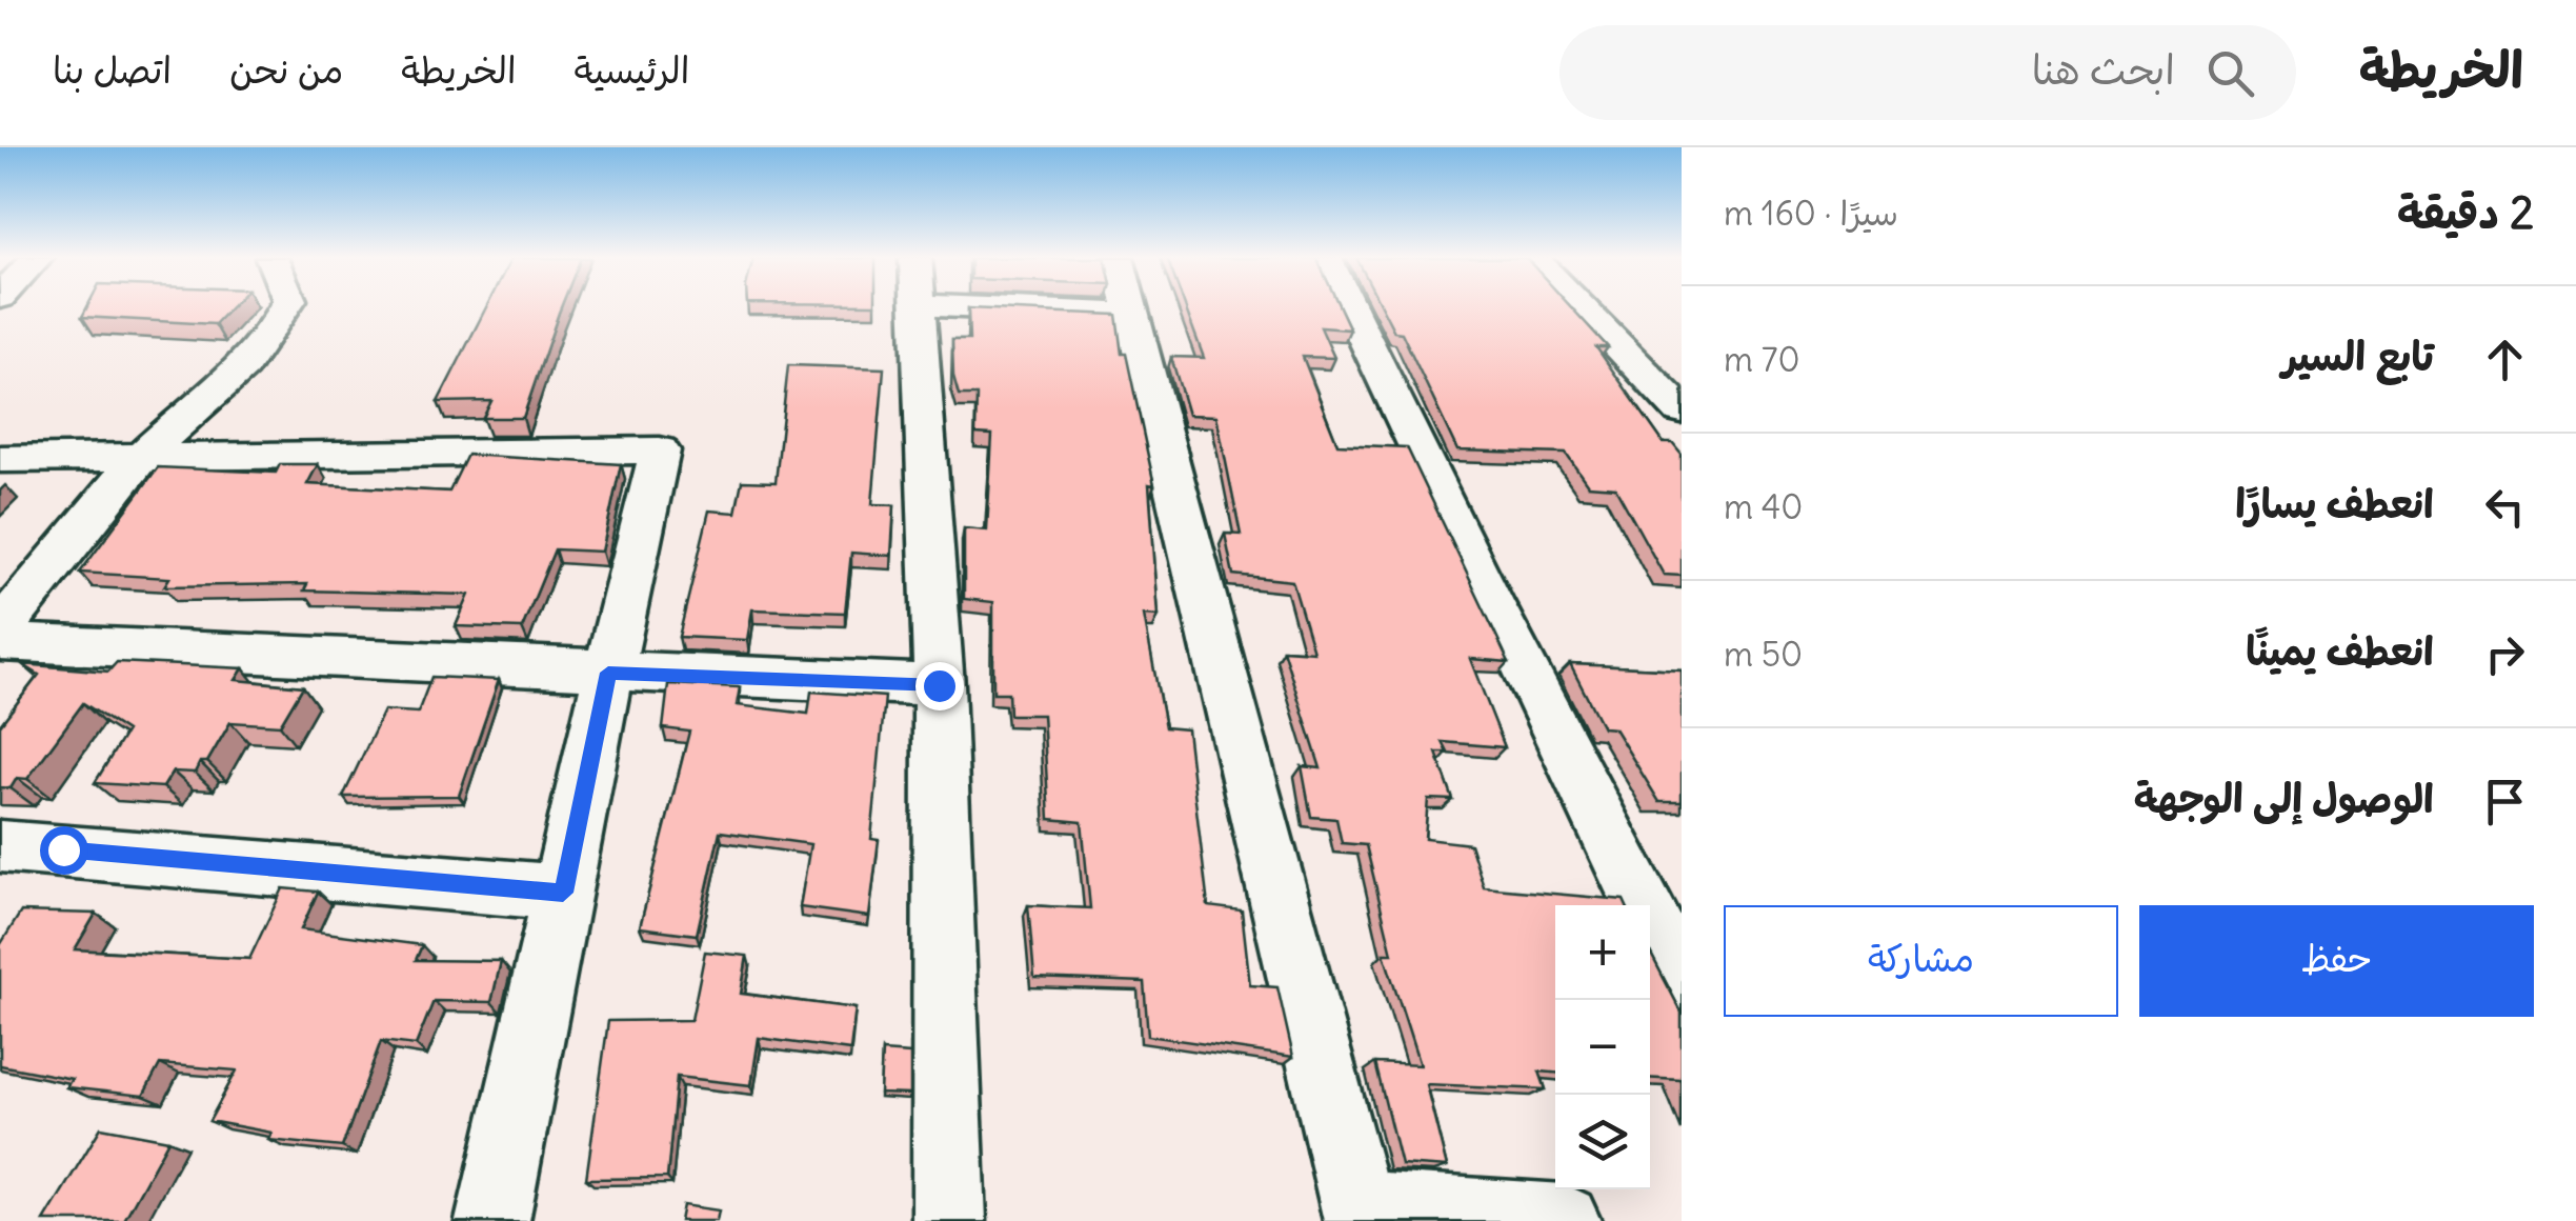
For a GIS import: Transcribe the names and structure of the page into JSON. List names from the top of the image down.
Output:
{
  "page": {
    "header": "الخريطة",
    "search": "ابحث هنا",
    "nav": [
      "الرئيسية",
      "الخريطة",
      "من نحن",
      "اتصل بنا"
    ],
    "heading": ["2 دقيقة", "سيرًا · 160 m"],
    "list": [
      ["تابع السير", "70 m"],
      ["انعطف يسارًا", "40 m"],
      ["انعطف يمينًا", "50 m"],
      "الوصول إلى الوجهة"
    ],
    "buttons": ["حفظ", "مشاركة"],
    "map_buttons": ["+", "−"]
  }
}
